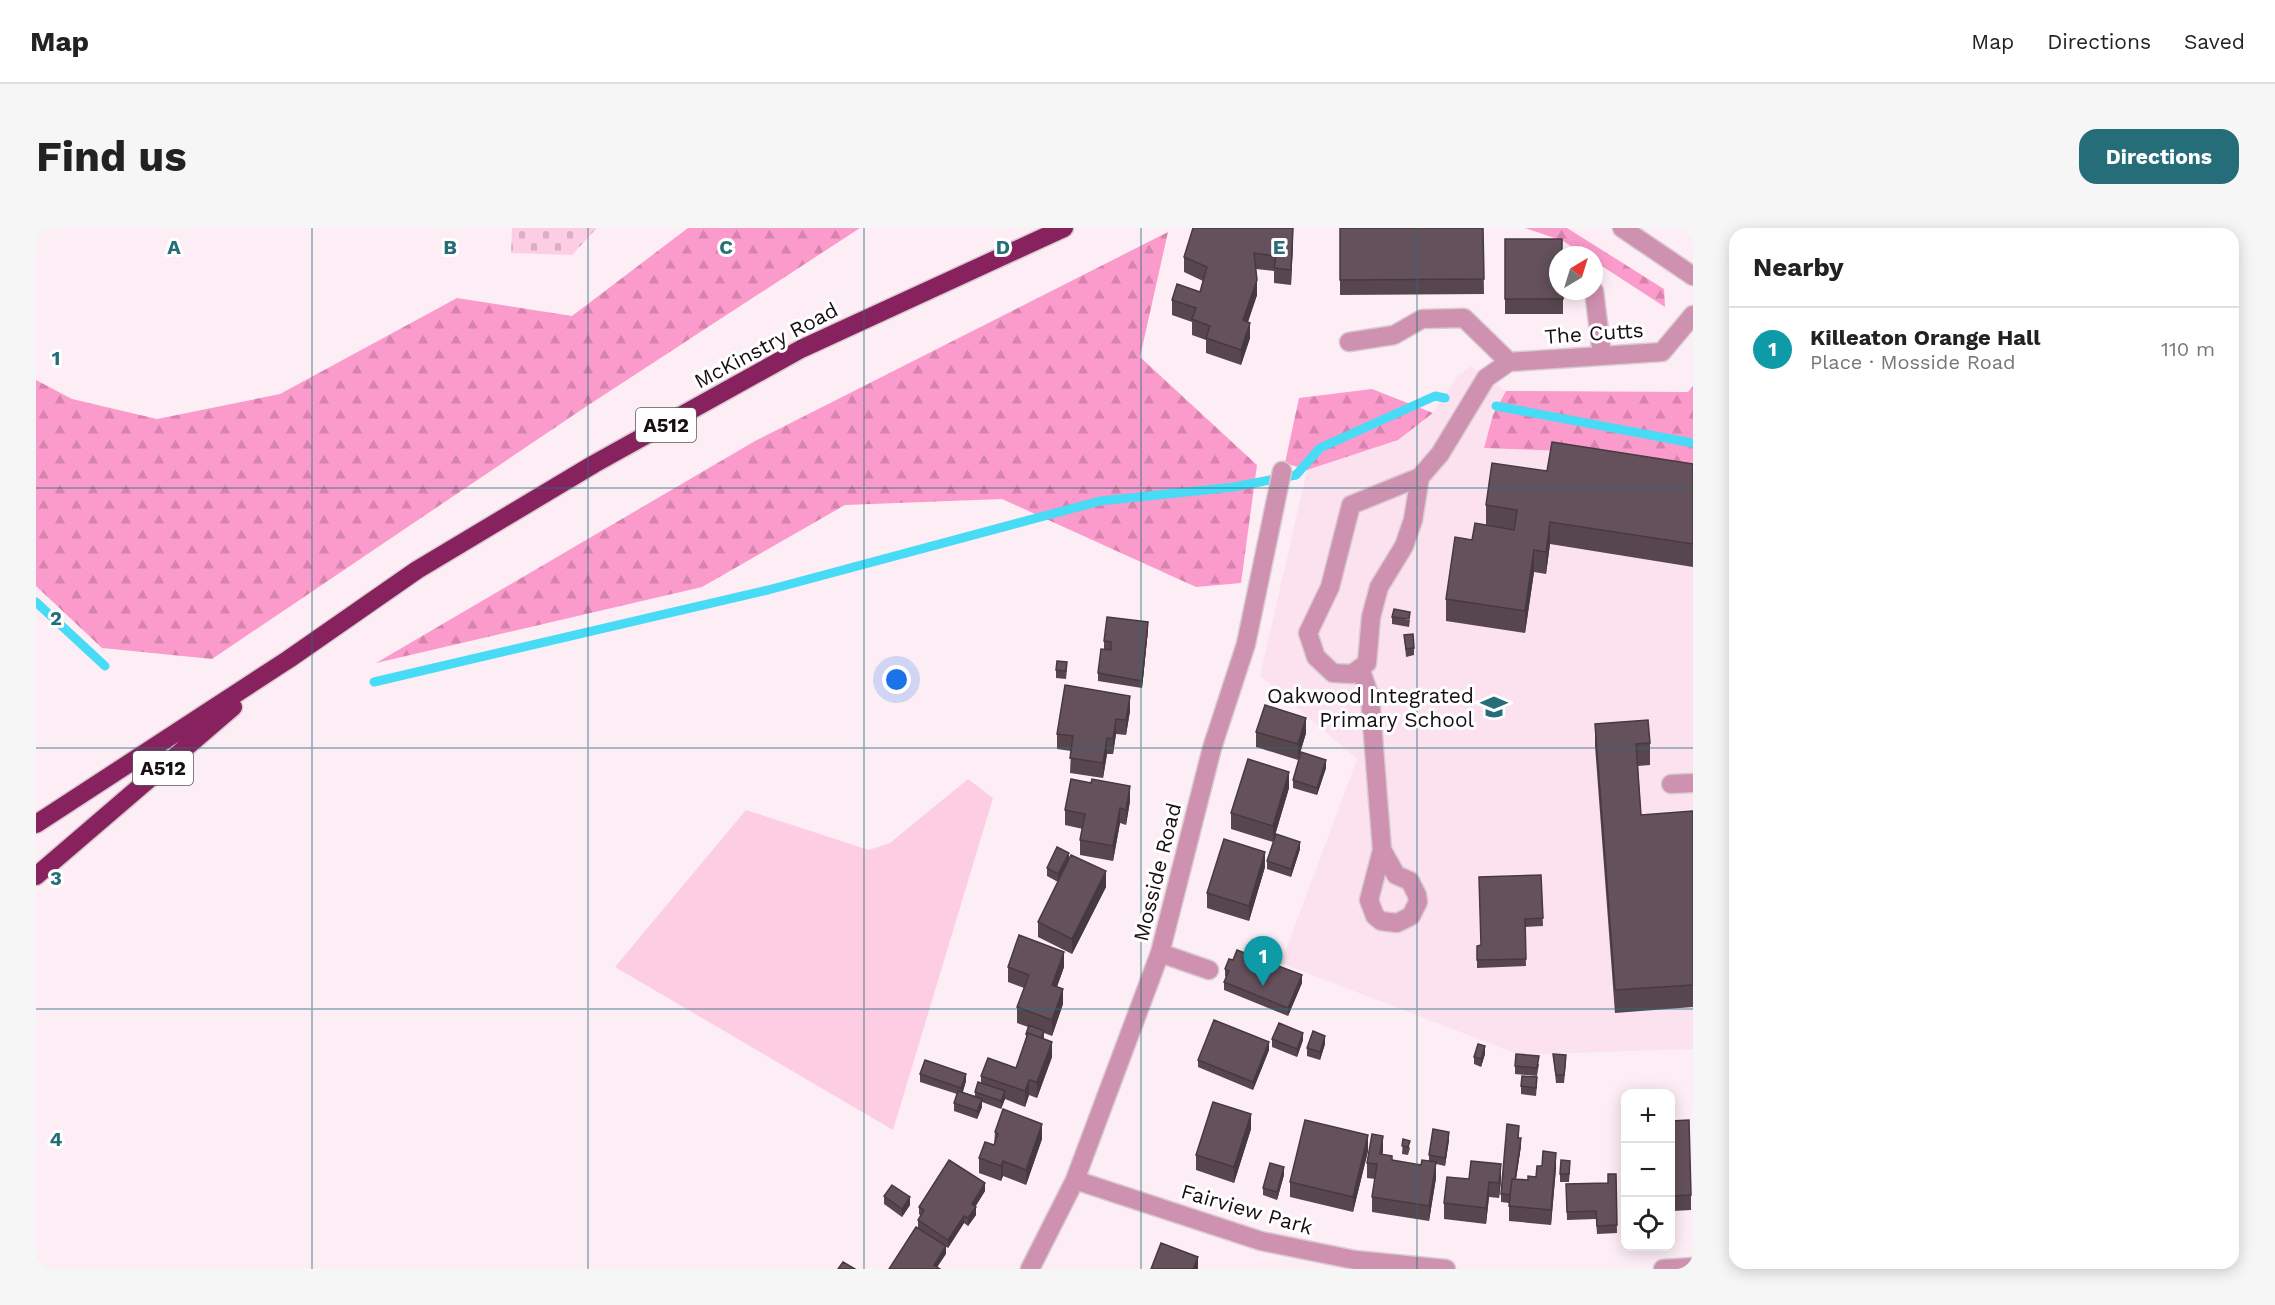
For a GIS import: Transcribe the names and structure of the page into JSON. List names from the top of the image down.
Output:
{
  "streets": {
    "highway": ["McKinstry Road", "A512"],
    "street": ["The Cutts", "Mosside Road", "Fairview Park"]
  },
  "crossings": [
    ["Mosside Road", "Fairview Park"]
  ],
  "places": {
    "school or university": ["Oakwood Integrated Primary School"]
  },
  "north": "top right",
  "page": {
    "header": "Map",
    "nav": ["Map", "Directions", "Saved"],
    "buttons": "Directions",
    "title": "Find us",
    "heading": "Nearby",
    "list": [
      {
        "mark": "1",
        "name": "Killeaton Orange Hall",
        "note": "Place · Mosside Road",
        "value": "110 m"
      }
    ],
    "pins": "1",
    "map_buttons": ["+", "−"]
  },
  "grid": {
    "columns": [
      "A",
      "B",
      "C",
      "D",
      "E"
    ],
    "rows": [
      "1",
      "2",
      "3",
      "4"
    ]
  }
}
